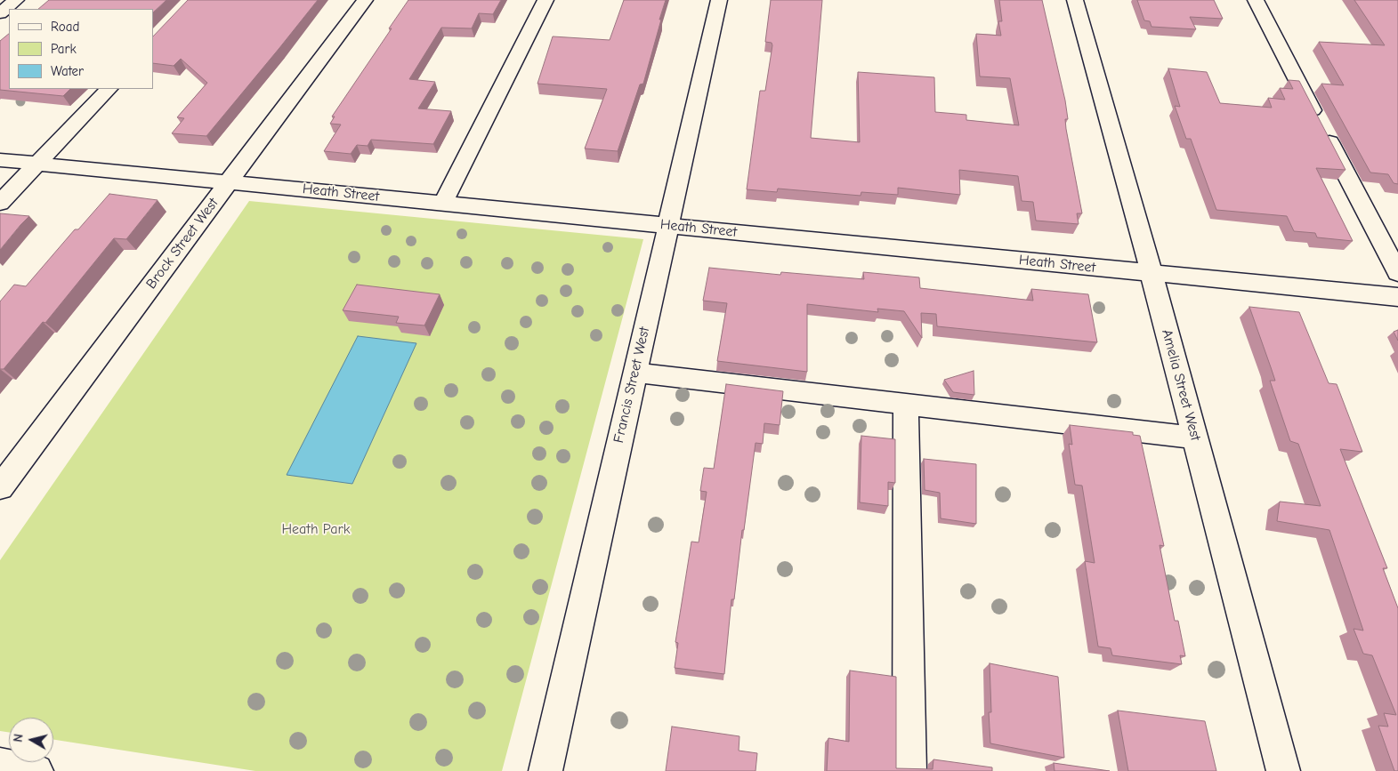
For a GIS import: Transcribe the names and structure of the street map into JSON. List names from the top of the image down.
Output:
{
  "streets": {
    "street": [
      "Heath Street",
      "Brock Street West",
      "Francis Street West",
      "Amelia Street West"
    ]
  },
  "crossings": [
    ["Heath Street", "Brock Street West"],
    ["Heath Street", "Francis Street West"],
    ["Heath Street", "Amelia Street West"]
  ],
  "parks": ["Heath Park"],
  "legend": ["Road", "Park", "Water"],
  "north": "left"
}
